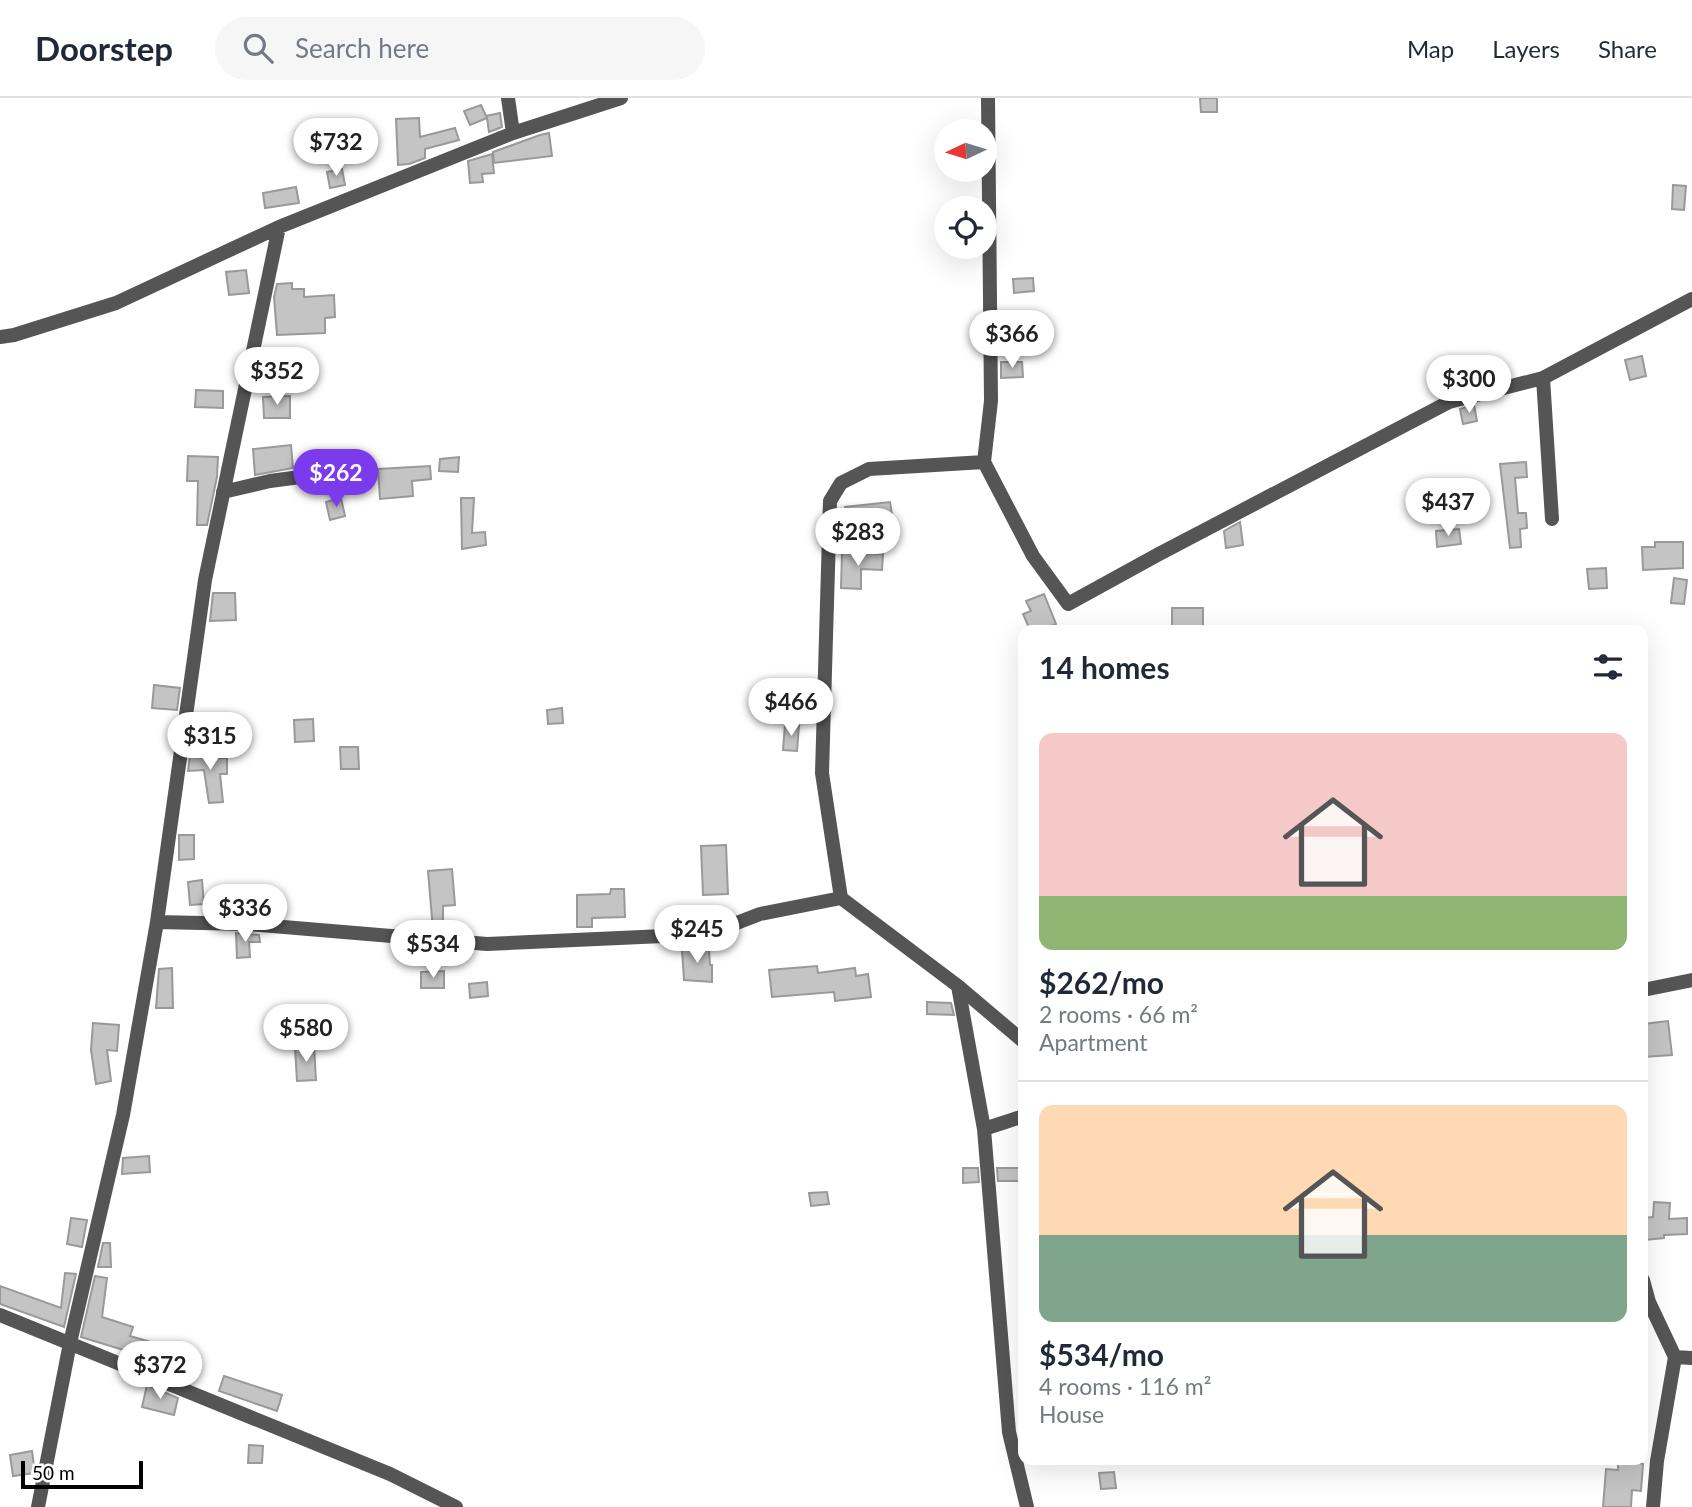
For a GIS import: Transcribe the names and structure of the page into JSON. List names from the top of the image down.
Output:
{
  "scale_bar": "50 m",
  "north": "left",
  "page": {
    "header": "Doorstep",
    "search": "Search here",
    "nav": ["Map", "Layers", "Share"],
    "price": [
      "$732",
      "$366",
      "$352",
      "$300",
      "$262",
      "$437",
      "$283",
      "$466",
      "$315",
      "$336",
      "$245",
      "$534",
      "$580",
      "$372"
    ],
    "heading": "14 homes",
    "list": [
      {
        "name": "$262/mo",
        "note": "2 rooms · 66 m² · Apartment"
      },
      {
        "name": "$534/mo",
        "note": "4 rooms · 116 m² · House"
      }
    ],
    "scale": "50 m"
  }
}
